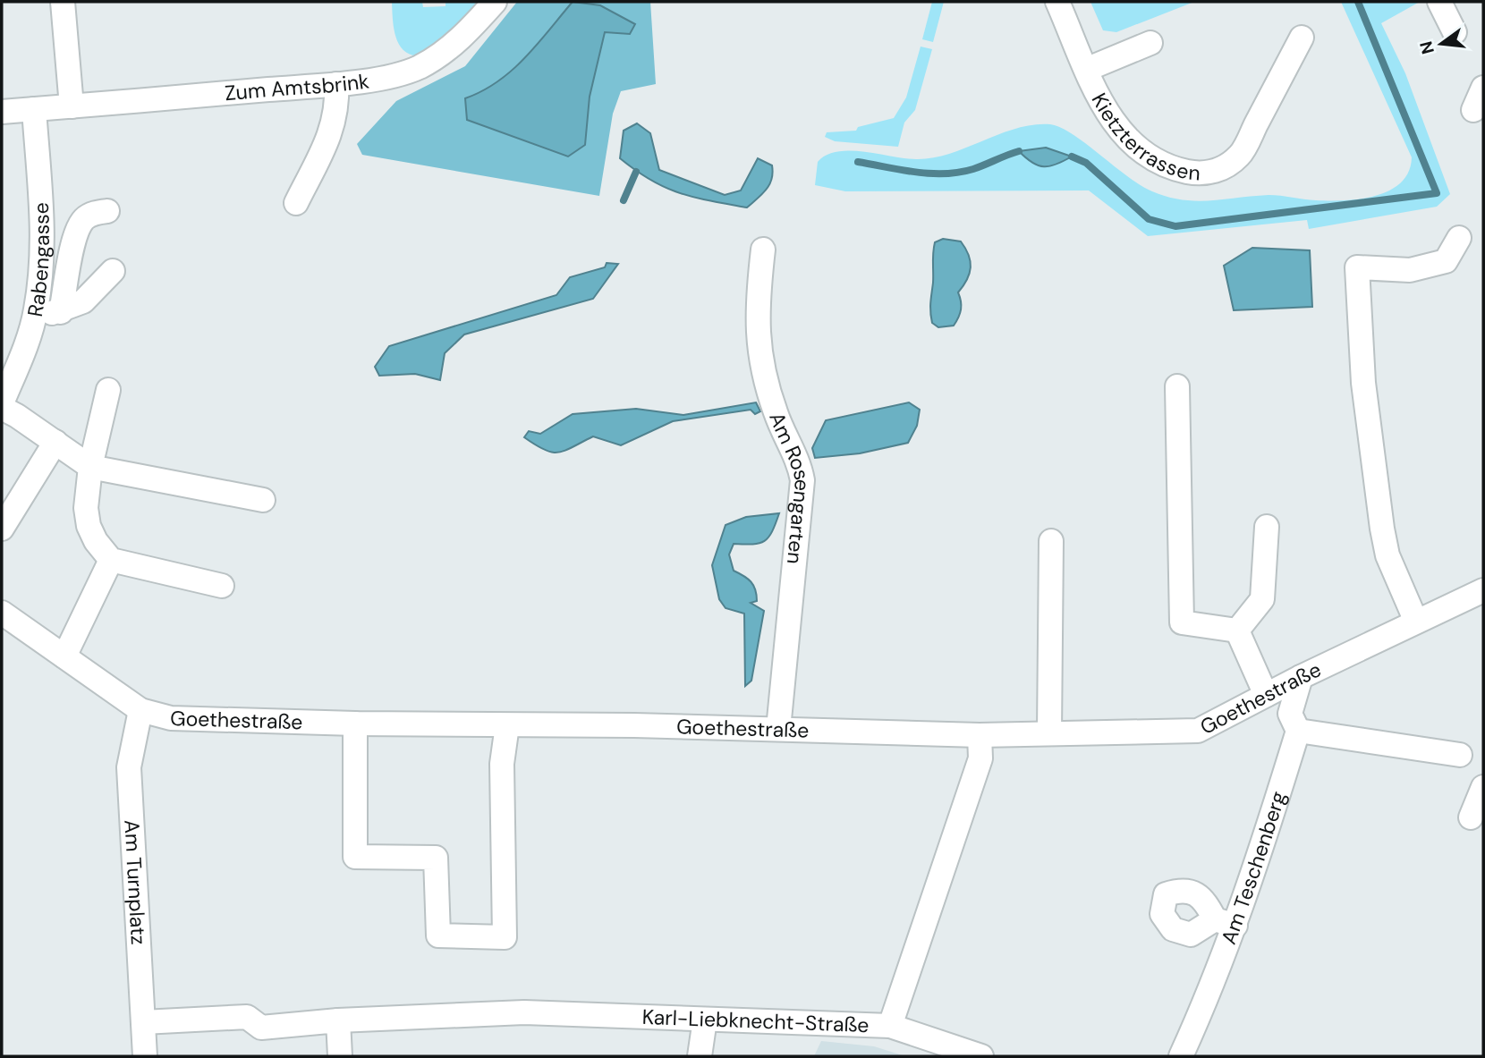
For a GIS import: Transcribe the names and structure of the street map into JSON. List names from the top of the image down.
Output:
{
  "streets": {
    "street": [
      "Zum Amtsbrink",
      "Kietzterrassen",
      "Rabengasse",
      "Am Rosengarten",
      "Goethestraße",
      "Am Teschenberg",
      "Am Turnplatz",
      "Karl-Liebknecht-Straße"
    ]
  },
  "crossings": [
    ["Zum Amtsbrink", "Rabengasse"],
    ["Am Rosengarten", "Goethestraße"],
    ["Goethestraße", "Am Teschenberg"],
    ["Goethestraße", "Am Turnplatz"],
    ["Am Turnplatz", "Karl-Liebknecht-Straße"]
  ],
  "north": "left"
}
